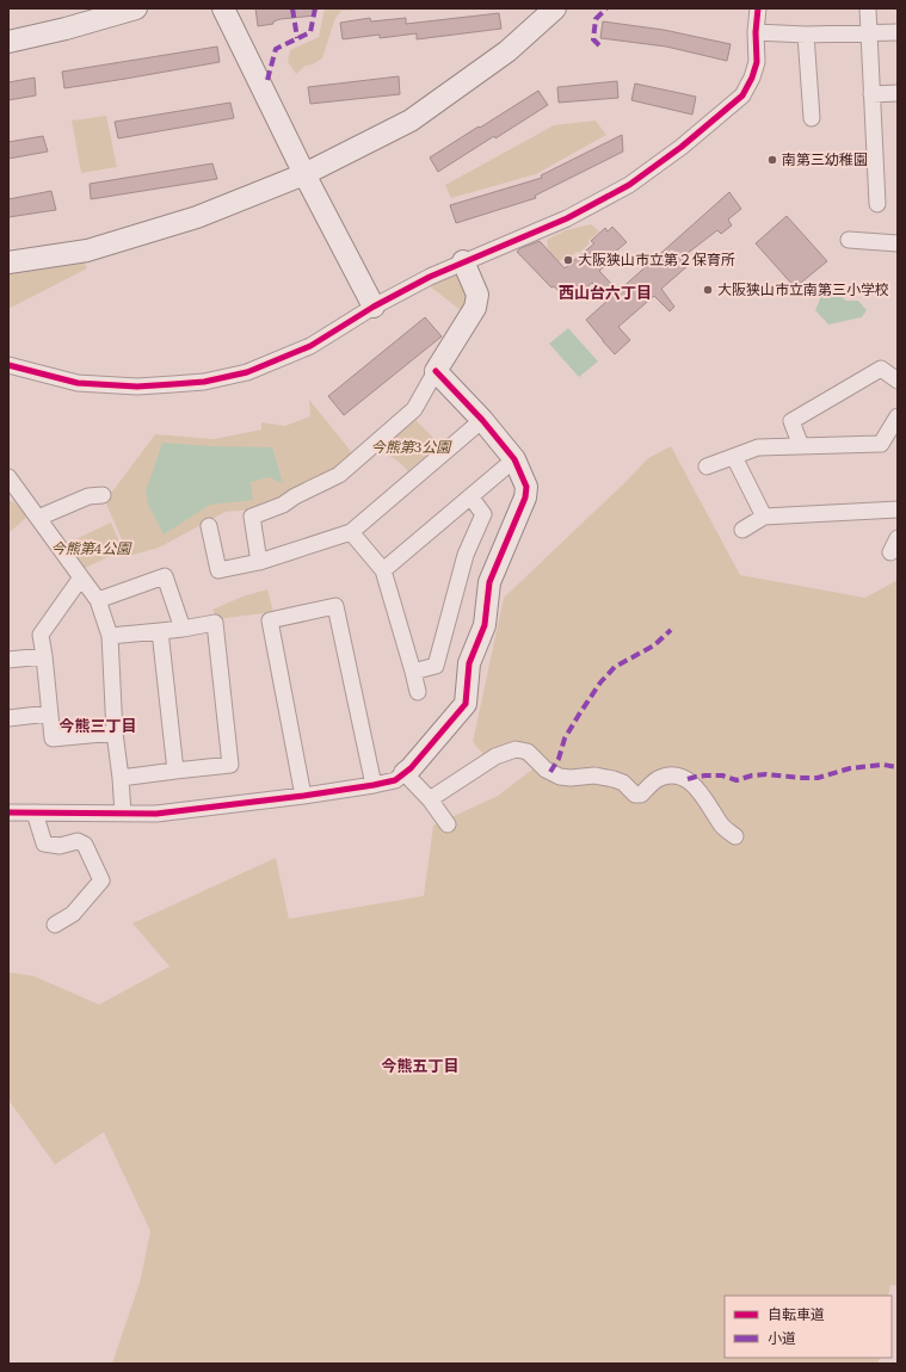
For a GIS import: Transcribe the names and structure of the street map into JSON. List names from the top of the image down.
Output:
{
  "districts": ["西山台六丁目", "今熊三丁目", "今熊五丁目"],
  "parks": ["今熊第3公園", "今熊第4公園"],
  "places": ["南第三幼稚園", "大阪狭山市立第２保育所", "大阪狭山市立南第三小学校"],
  "legend": ["自転車道", "小道"]
}
